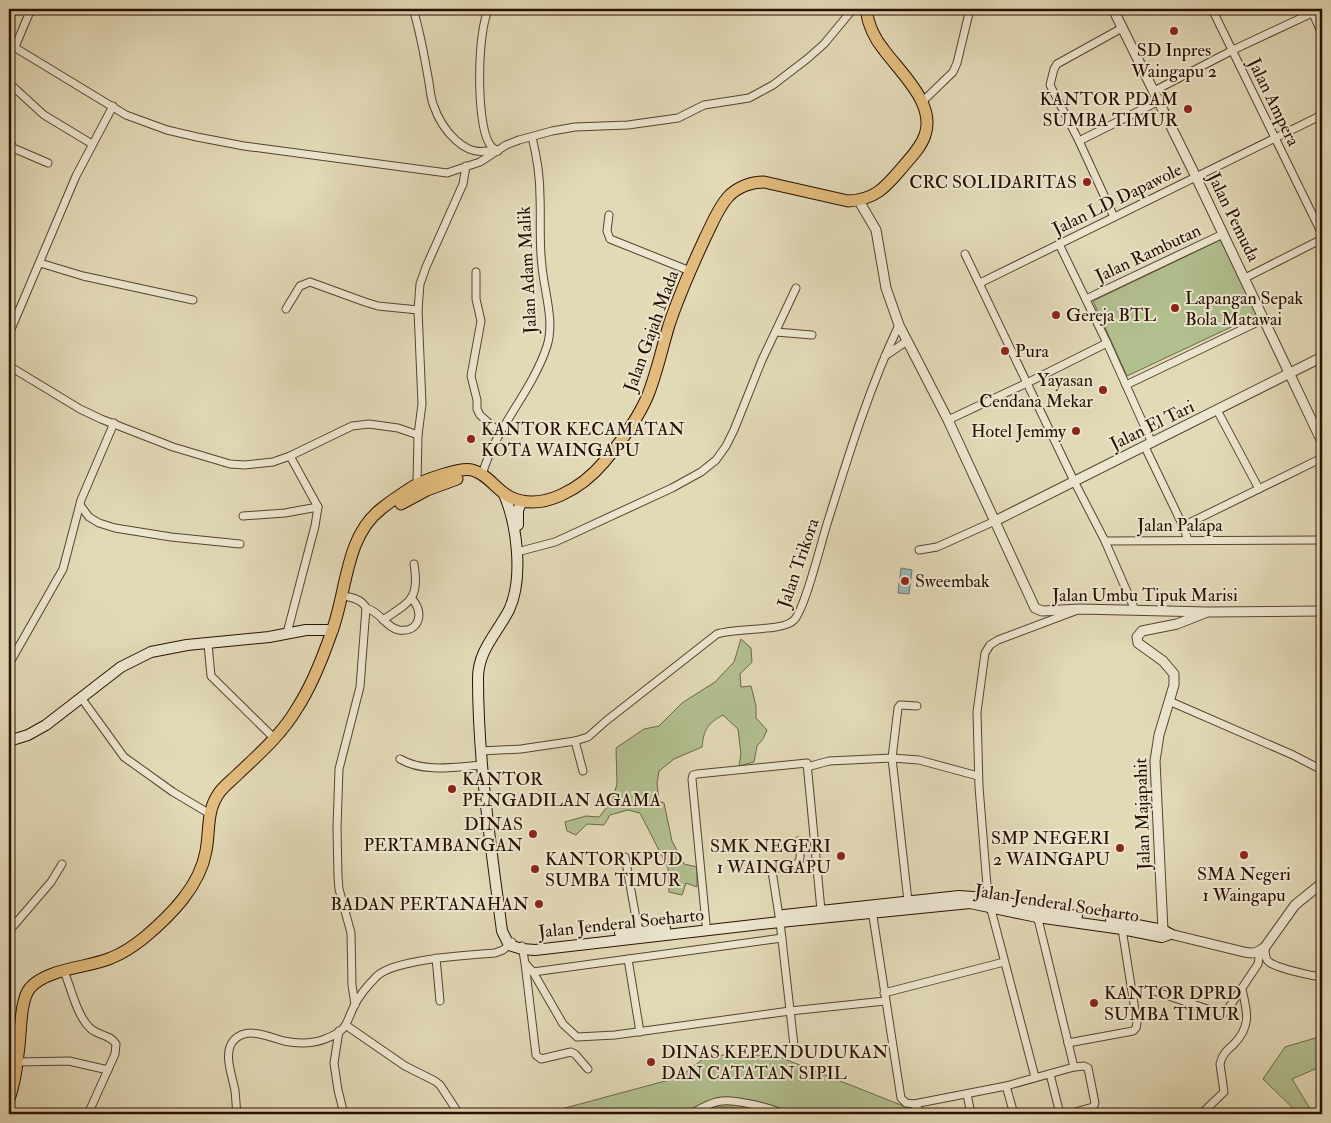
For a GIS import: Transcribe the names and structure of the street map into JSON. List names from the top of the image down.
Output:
{
  "streets": {
    "highway": ["Jalan Gajah Mada"],
    "main road": ["Jalan Jenderal Soeharto"],
    "street": [
      "Jalan Ampera",
      "Jalan LD Dapawole",
      "Jalan Pemuda",
      "Jalan Rambutan",
      "Jalan Adam Malik",
      "Jalan El Tari",
      "Jalan Palapa",
      "Jalan Trikora",
      "Jalan Umbu Tipuk Marisi",
      "Jalan Majapahit"
    ]
  },
  "crossings": [
    ["Jalan Ampera", "Jalan LD Dapawole"],
    ["Jalan LD Dapawole", "Jalan Pemuda"],
    ["Jalan Pemuda", "Jalan Rambutan"],
    ["Jalan Pemuda", "Jalan El Tari"],
    ["Jalan Adam Malik", "Jalan Gajah Mada"],
    ["Jalan El Tari", "Jalan Umbu Tipuk Marisi"],
    ["Jalan Umbu Tipuk Marisi", "Jalan Majapahit"],
    ["Jalan Majapahit", "Jalan Jenderal Soeharto"]
  ],
  "places": [
    "SD Inpres Waingapu 2",
    "KANTOR PDAM SUMBA TIMUR",
    "CRC SOLIDARITAS",
    "Lapangan Sepak Bola Matawai",
    "Gereja BTL",
    "Pura",
    "Yayasan Cendana Mekar",
    "Hotel Jemmy",
    "KANTOR KECAMATAN KOTA WAINGAPU",
    "Sweembak",
    "KANTOR PENGADILAN AGAMA",
    "DINAS PERTAMBANGAN",
    "SMP NEGERI 2 WAINGAPU",
    "SMA Negeri 1 Waingapu",
    "SMK NEGERI 1 WAINGAPU",
    "KANTOR KPUD SUMBA TIMUR",
    "BADAN PERTANAHAN",
    "KANTOR DPRD SUMBA TIMUR",
    "DINAS KEPENDUDUKAN DAN CATATAN SIPIL"
  ]
}
